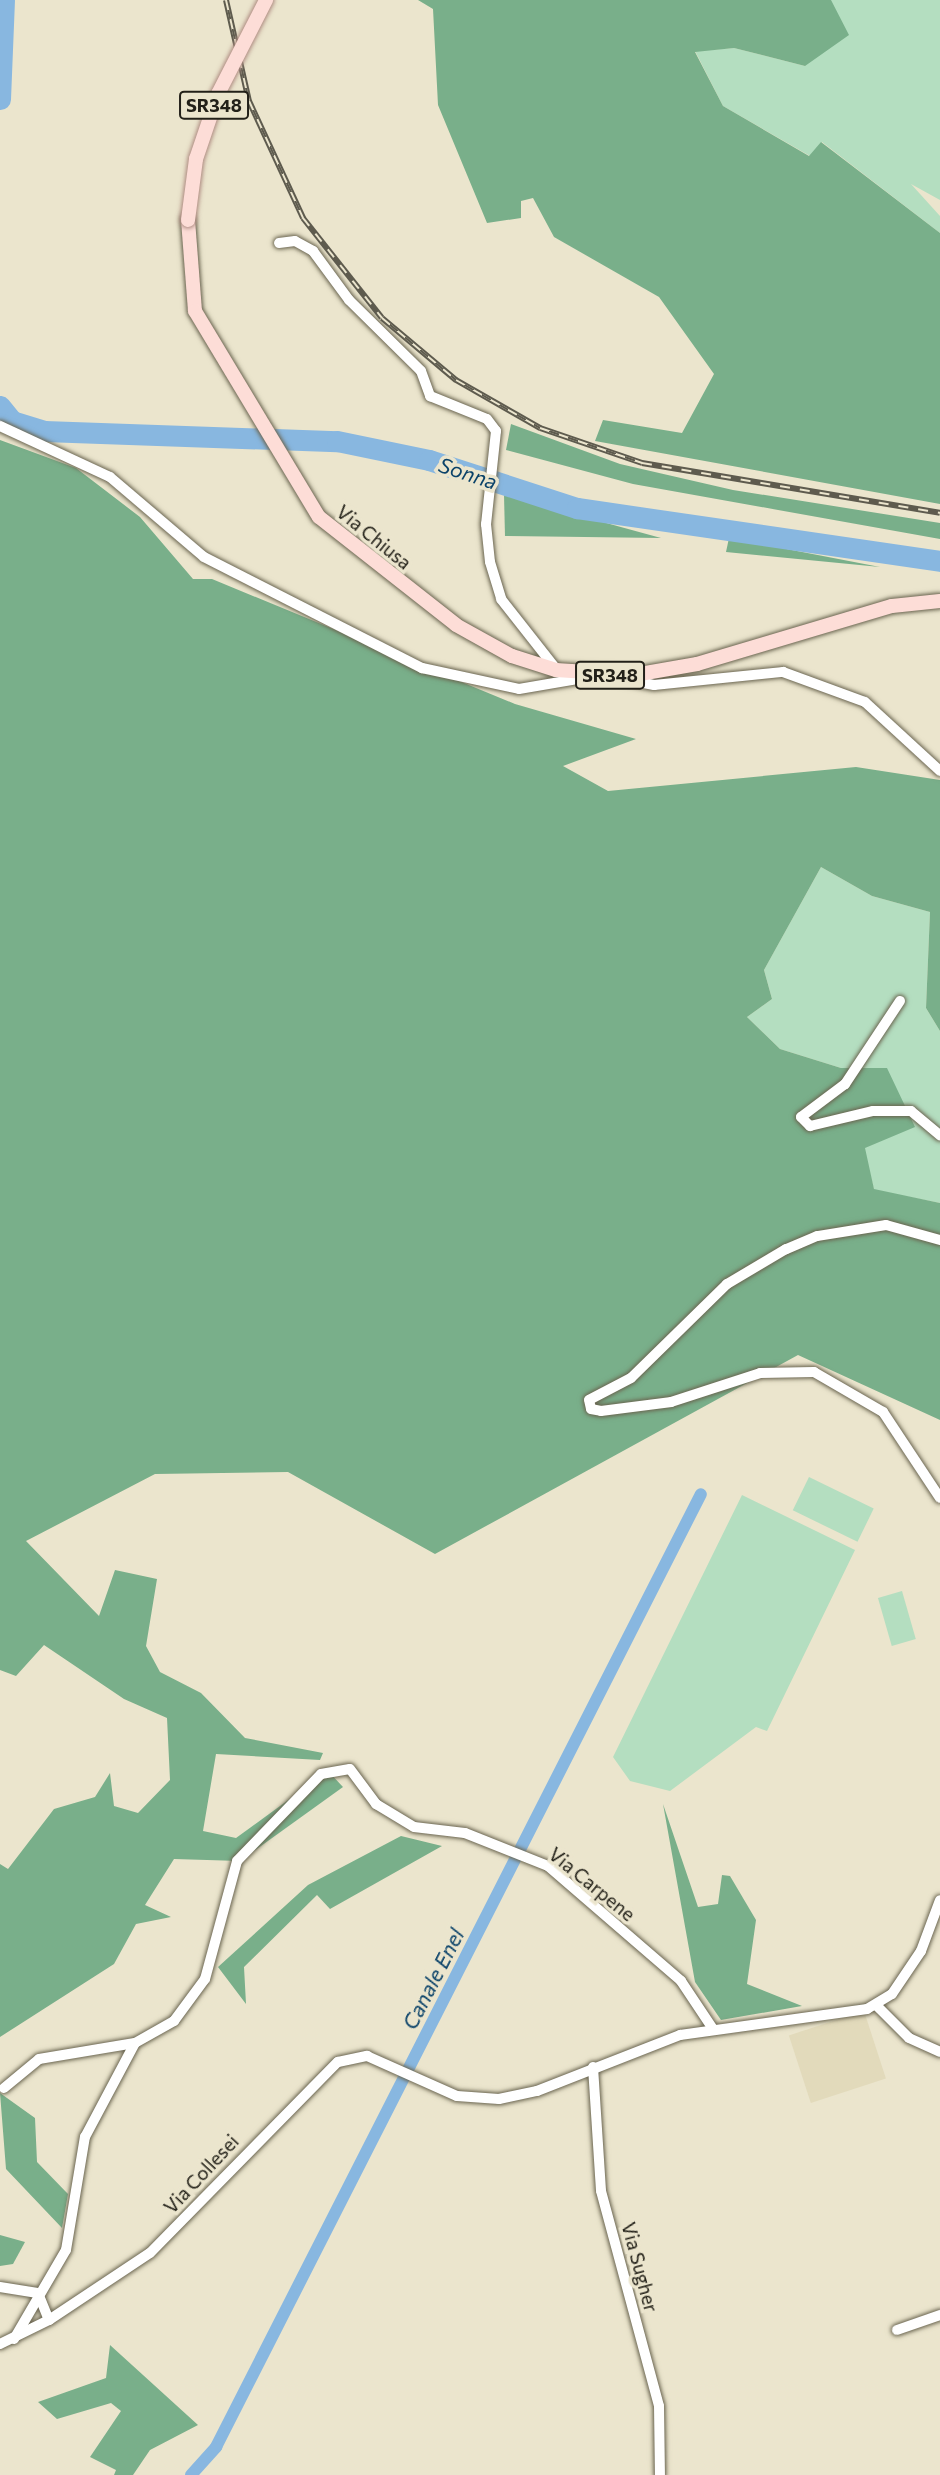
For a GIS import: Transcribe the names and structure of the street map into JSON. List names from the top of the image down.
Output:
{
  "streets": {
    "main road": ["SR348", "Via Chiusa"],
    "street": ["Via Carpene", "Via Collesei", "Via Sugher"]
  },
  "crossings": [
    ["Via Carpene", "Via Collesei"],
    ["Via Collesei", "Via Sugher"]
  ],
  "water": ["Sonna", "Canale Enel"]
}
